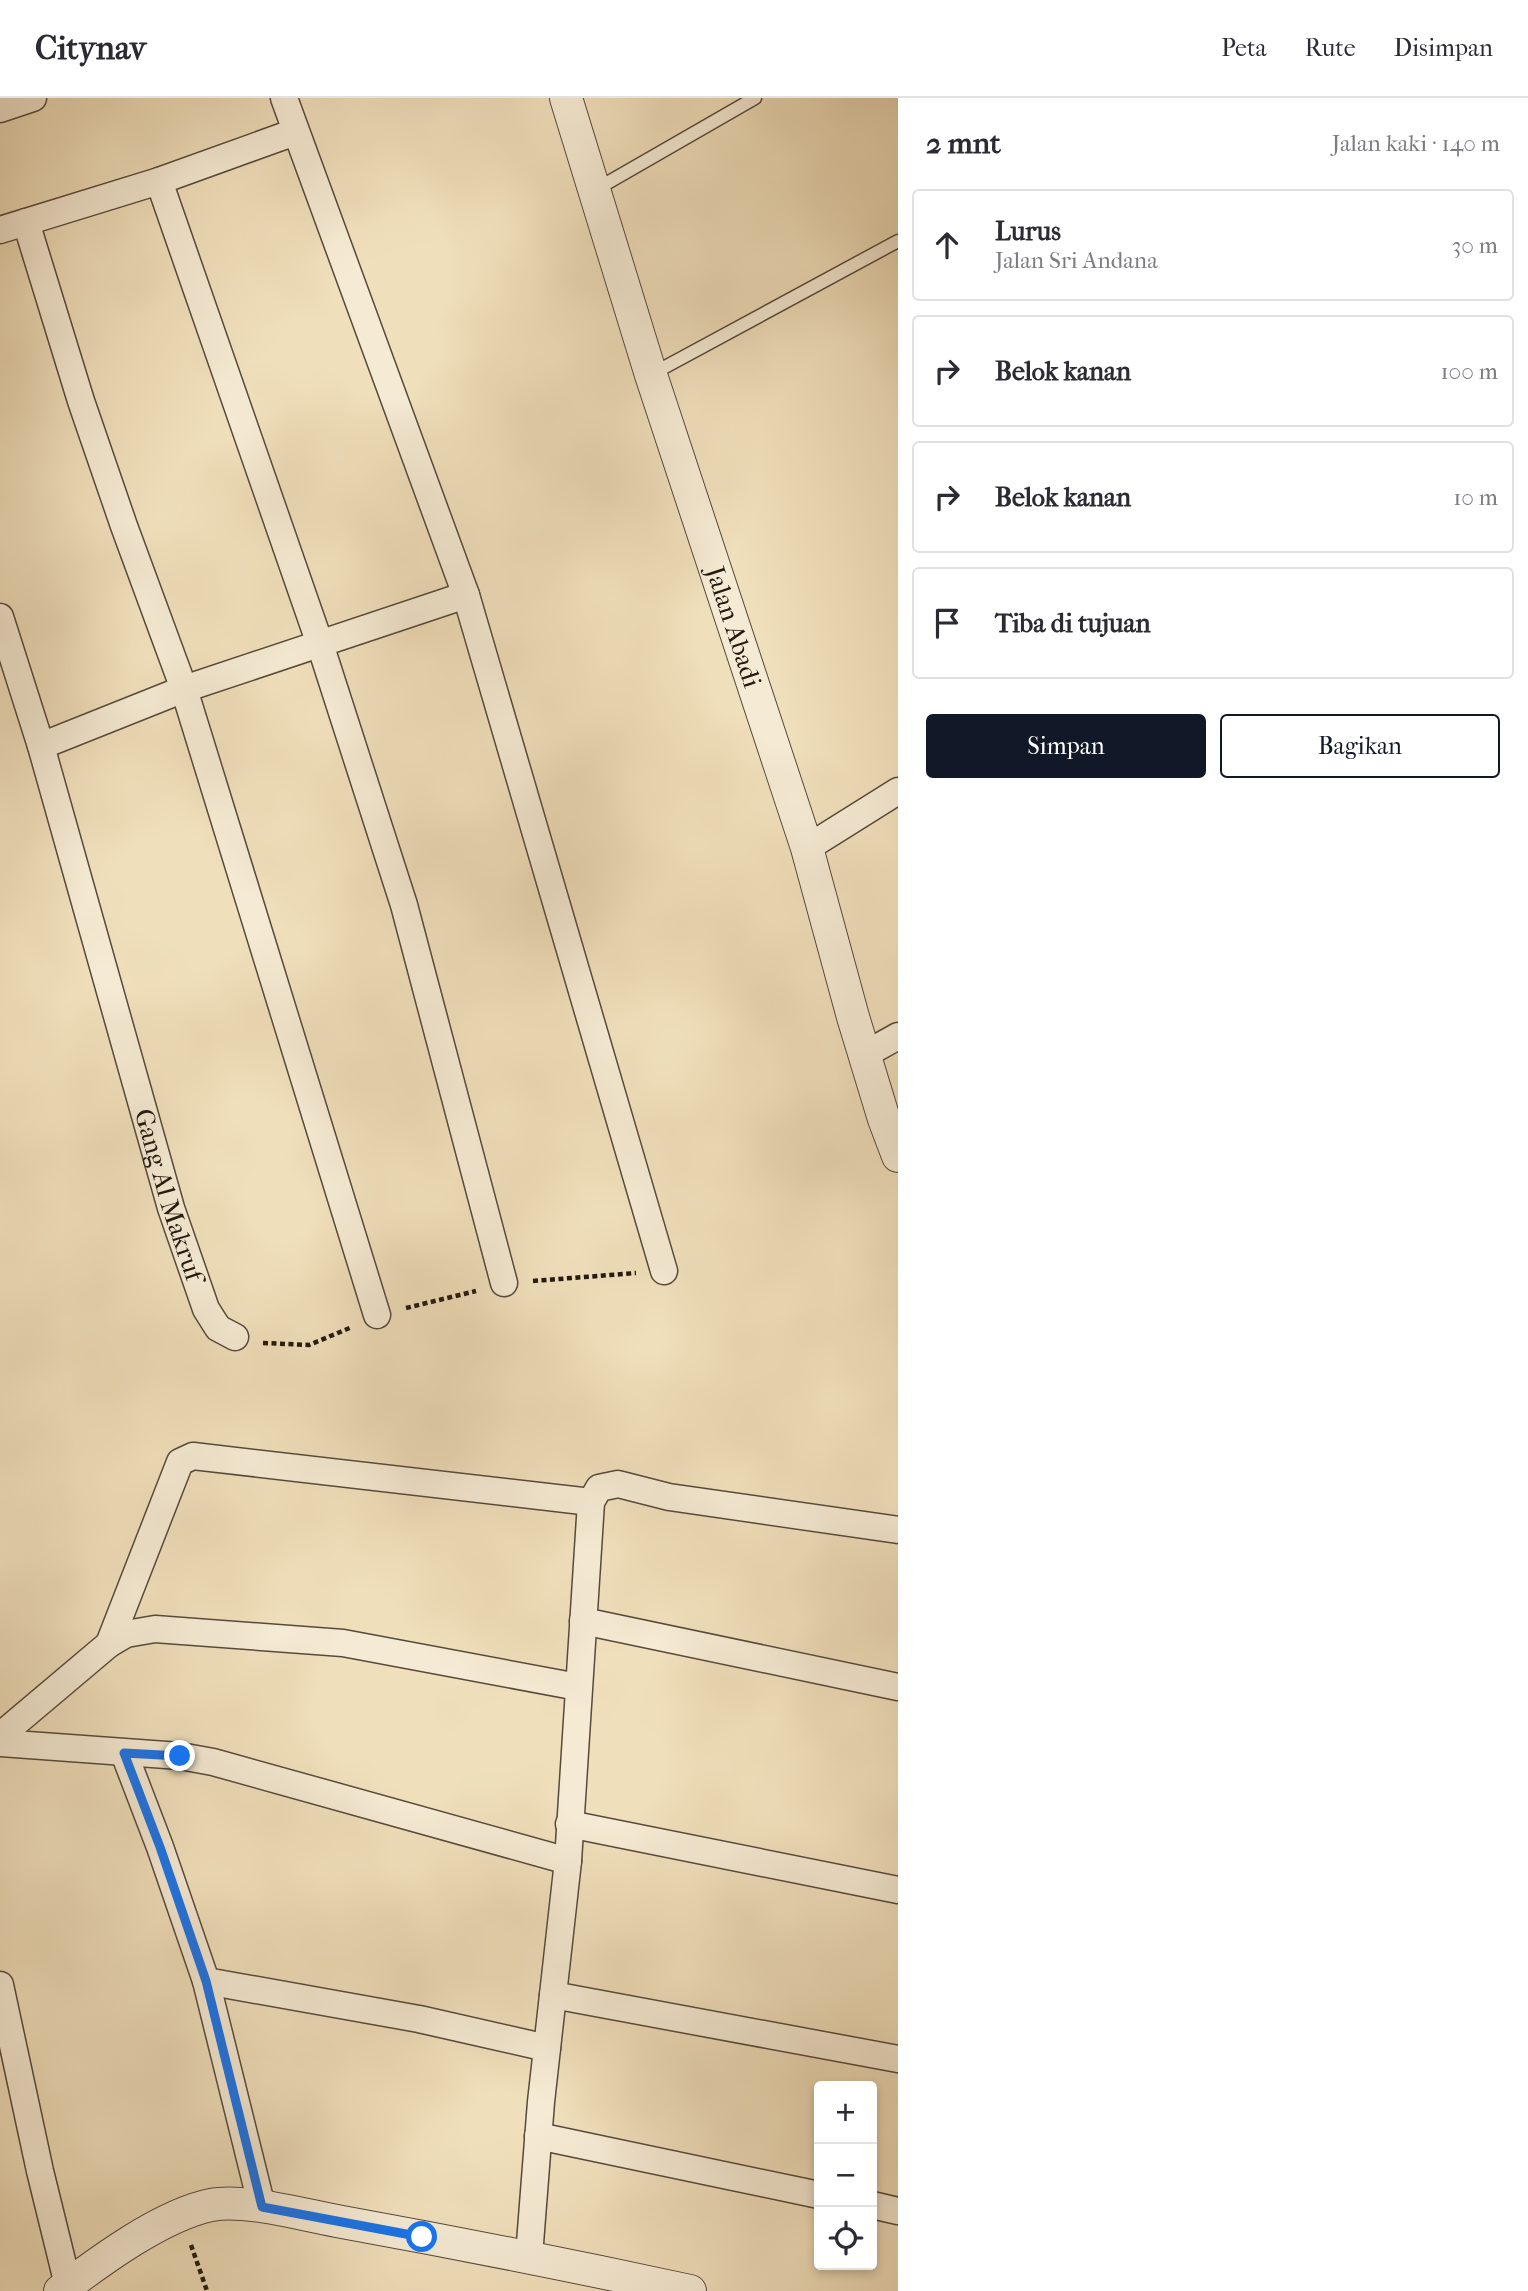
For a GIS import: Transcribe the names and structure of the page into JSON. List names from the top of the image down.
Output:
{
  "streets": {
    "street": ["Jalan Abadi", "Gang Al Makruf"]
  },
  "page": {
    "header": "Citynav",
    "nav": ["Peta", "Rute", "Disimpan"],
    "heading": ["2 mnt", "Jalan kaki · 140 m"],
    "list": [
      ["Lurus", "Jalan Sri Andana", "30 m"],
      ["Belok kanan", "100 m"],
      ["Belok kanan", "10 m"],
      "Tiba di tujuan"
    ],
    "buttons": ["Simpan", "Bagikan"],
    "map_buttons": ["+", "−"]
  }
}
